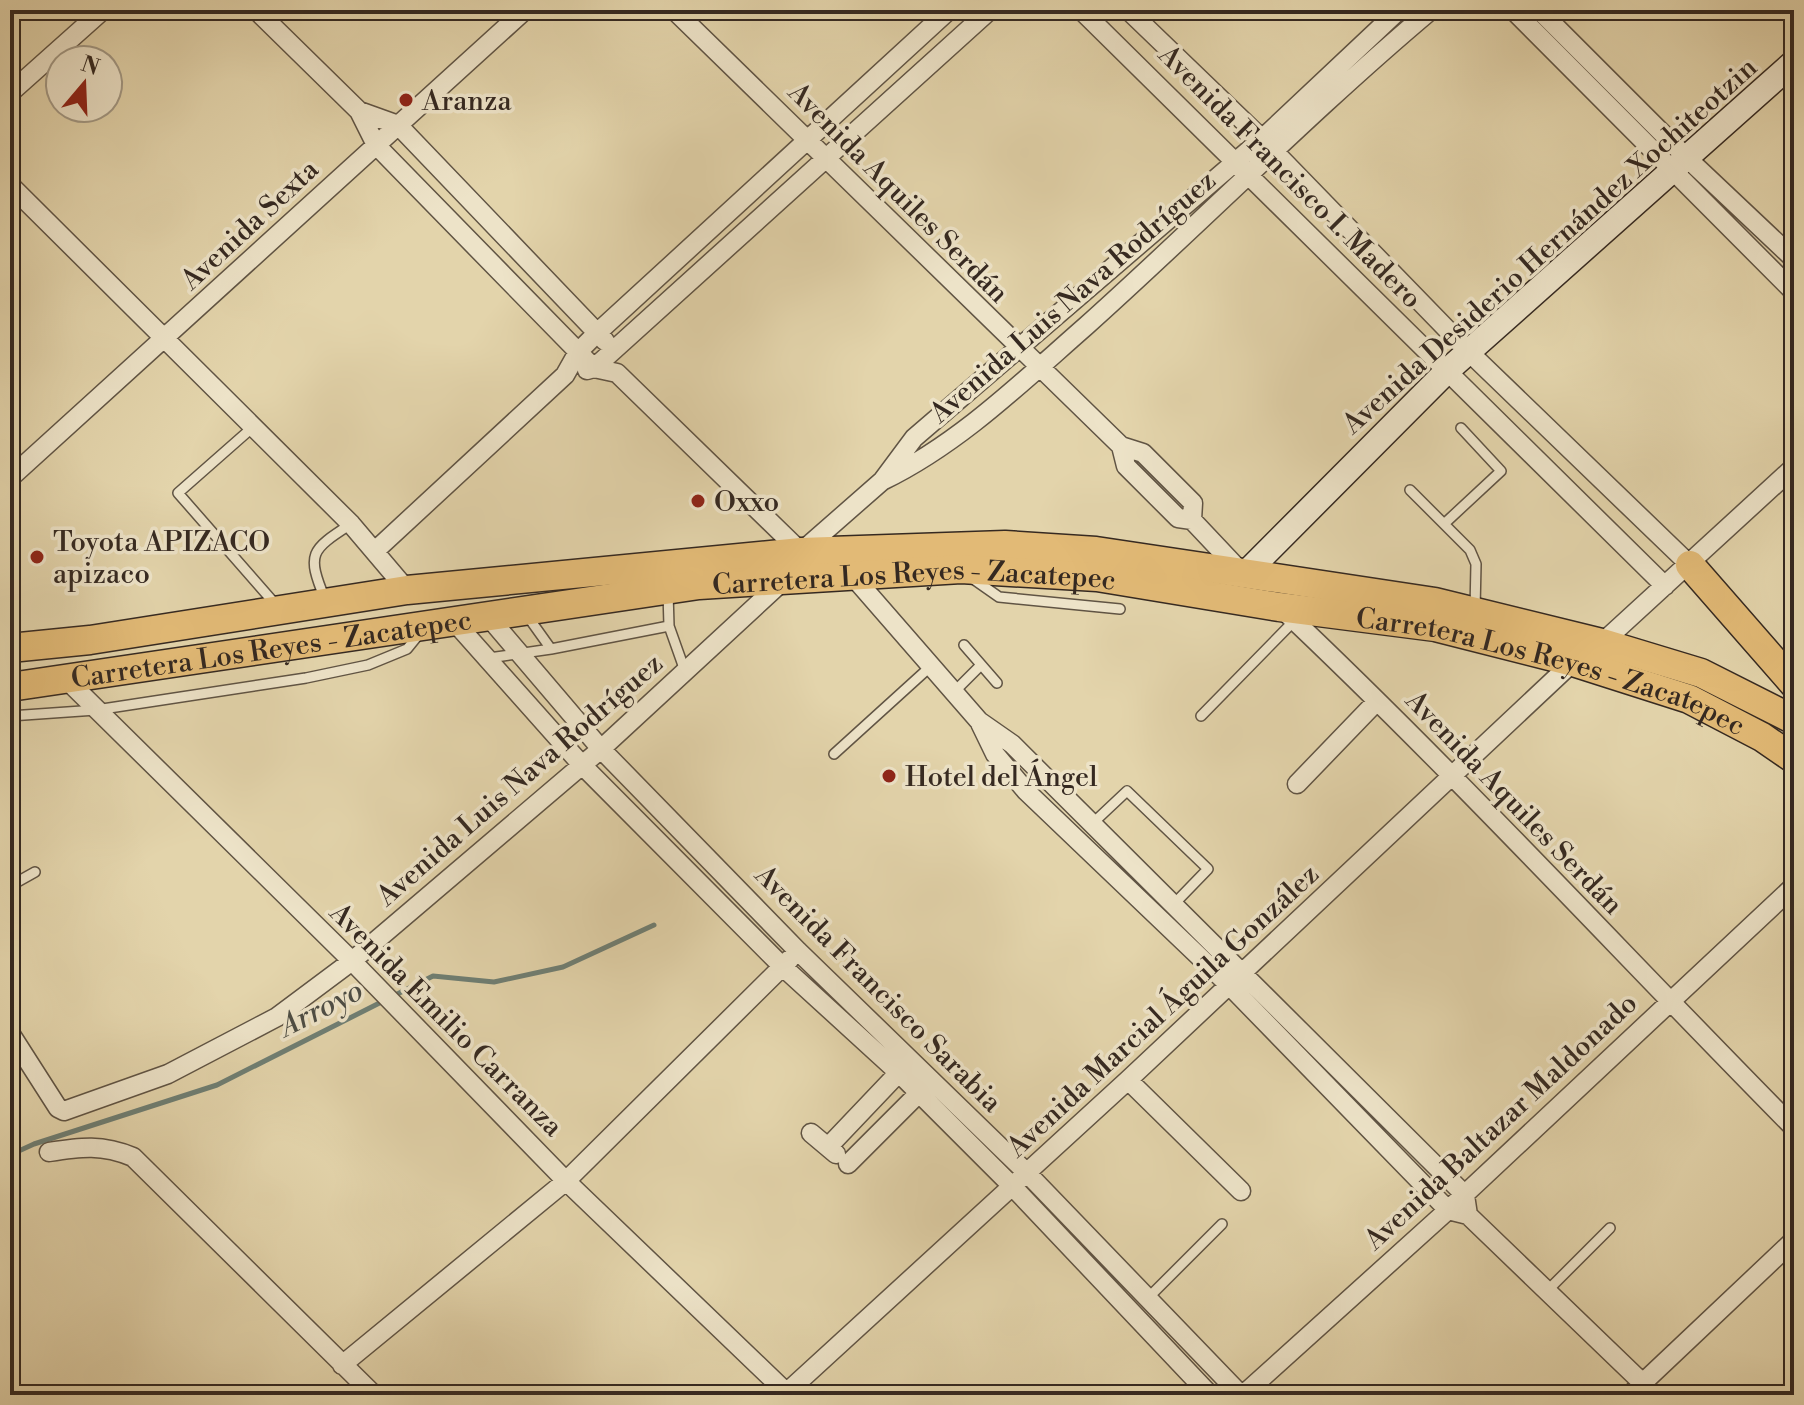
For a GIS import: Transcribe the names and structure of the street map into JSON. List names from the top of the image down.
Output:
{
  "streets": {
    "main road": ["Avenida Desiderio Hernández Xochiteotzin", "Carretera Los Reyes - Zacatepec"],
    "street": [
      "Avenida Francisco I. Madero",
      "Avenida Aquiles Serdán",
      "Avenida Sexta",
      "Avenida Luis Nava Rodríguez",
      "Avenida Francisco Sarabia",
      "Avenida Marcial Águila González",
      "Avenida Emilio Carranza",
      "Avenida Baltazar Maldonado"
    ]
  },
  "crossings": [
    ["Avenida Francisco I. Madero", "Avenida Desiderio Hernández Xochiteotzin"],
    ["Avenida Francisco I. Madero", "Avenida Luis Nava Rodríguez"],
    ["Avenida Aquiles Serdán", "Avenida Desiderio Hernández Xochiteotzin"],
    ["Avenida Aquiles Serdán", "Avenida Luis Nava Rodríguez"],
    ["Avenida Aquiles Serdán", "Carretera Los Reyes - Zacatepec"],
    ["Avenida Aquiles Serdán", "Avenida Marcial Águila González"],
    ["Avenida Aquiles Serdán", "Avenida Baltazar Maldonado"],
    ["Avenida Desiderio Hernández Xochiteotzin", "Carretera Los Reyes - Zacatepec"],
    ["Avenida Luis Nava Rodríguez", "Carretera Los Reyes - Zacatepec"],
    ["Avenida Luis Nava Rodríguez", "Avenida Francisco Sarabia"],
    ["Avenida Luis Nava Rodríguez", "Avenida Emilio Carranza"],
    ["Carretera Los Reyes - Zacatepec", "Avenida Francisco Sarabia"],
    ["Carretera Los Reyes - Zacatepec", "Avenida Marcial Águila González"],
    ["Carretera Los Reyes - Zacatepec", "Avenida Emilio Carranza"],
    ["Avenida Francisco Sarabia", "Avenida Marcial Águila González"],
    ["Avenida Francisco Sarabia", "Avenida Baltazar Maldonado"],
    ["Avenida Marcial Águila González", "Avenida Emilio Carranza"]
  ],
  "water": ["Arroyo"],
  "places": [
    "Aranza",
    "Oxxo",
    "Toyota APIZACO apizaco",
    "Hotel del Ángel"
  ],
  "north": "top"
}
